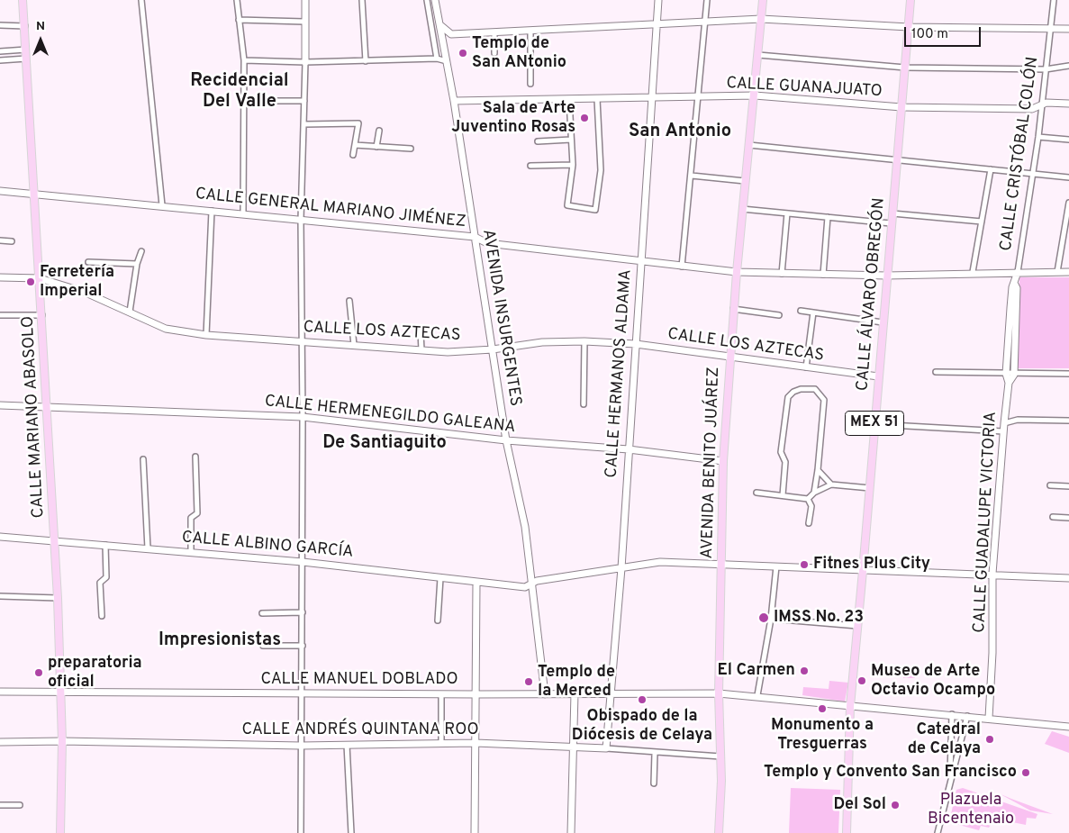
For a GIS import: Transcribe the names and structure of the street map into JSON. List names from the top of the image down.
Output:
{
  "streets": {
    "main road": [
      "CALLE GUANAJUATO",
      "CALLE CRISTÓBAL COLÓN",
      "CALLE GENERAL MARIANO JIMÉNEZ",
      "CALLE ÁLVARO OBREGÓN",
      "AVENIDA INSURGENTES",
      "CALLE LOS AZTECAS",
      "CALLE HERMANOS ALDAMA",
      "CALLE HERMENEGILDO GALEANA",
      "CALLE MARIANO ABASOLO",
      "MEX 51",
      "AVENIDA BENITO JUÁREZ",
      "CALLE GUADALUPE VICTORIA",
      "CALLE ALBINO GARCÍA",
      "CALLE MANUEL DOBLADO",
      "CALLE ANDRÉS QUINTANA ROO"
    ]
  },
  "crossings": [
    ["CALLE GUANAJUATO", "CALLE CRISTÓBAL COLÓN"],
    ["CALLE GUANAJUATO", "CALLE ÁLVARO OBREGÓN"],
    ["CALLE GUANAJUATO", "AVENIDA INSURGENTES"],
    ["CALLE GUANAJUATO", "CALLE HERMANOS ALDAMA"],
    ["CALLE GUANAJUATO", "AVENIDA BENITO JUÁREZ"],
    ["CALLE CRISTÓBAL COLÓN", "CALLE GENERAL MARIANO JIMÉNEZ"],
    ["CALLE CRISTÓBAL COLÓN", "CALLE GUADALUPE VICTORIA"],
    ["CALLE GENERAL MARIANO JIMÉNEZ", "CALLE ÁLVARO OBREGÓN"],
    ["CALLE GENERAL MARIANO JIMÉNEZ", "AVENIDA INSURGENTES"],
    ["CALLE GENERAL MARIANO JIMÉNEZ", "CALLE HERMANOS ALDAMA"],
    ["CALLE GENERAL MARIANO JIMÉNEZ", "CALLE MARIANO ABASOLO"],
    ["CALLE GENERAL MARIANO JIMÉNEZ", "AVENIDA BENITO JUÁREZ"],
    ["CALLE ÁLVARO OBREGÓN", "CALLE LOS AZTECAS"],
    ["CALLE ÁLVARO OBREGÓN", "CALLE ALBINO GARCÍA"],
    ["CALLE ÁLVARO OBREGÓN", "CALLE MANUEL DOBLADO"],
    ["AVENIDA INSURGENTES", "CALLE LOS AZTECAS"],
    ["AVENIDA INSURGENTES", "CALLE HERMENEGILDO GALEANA"],
    ["AVENIDA INSURGENTES", "CALLE ALBINO GARCÍA"],
    ["AVENIDA INSURGENTES", "CALLE MANUEL DOBLADO"],
    ["CALLE LOS AZTECAS", "CALLE HERMANOS ALDAMA"],
    ["CALLE LOS AZTECAS", "CALLE MARIANO ABASOLO"],
    ["CALLE LOS AZTECAS", "AVENIDA BENITO JUÁREZ"],
    ["CALLE HERMANOS ALDAMA", "CALLE HERMENEGILDO GALEANA"],
    ["CALLE HERMANOS ALDAMA", "CALLE ALBINO GARCÍA"],
    ["CALLE HERMANOS ALDAMA", "CALLE MANUEL DOBLADO"],
    ["CALLE HERMANOS ALDAMA", "CALLE ANDRÉS QUINTANA ROO"],
    ["CALLE HERMENEGILDO GALEANA", "CALLE MARIANO ABASOLO"],
    ["CALLE HERMENEGILDO GALEANA", "AVENIDA BENITO JUÁREZ"],
    ["CALLE MARIANO ABASOLO", "CALLE ALBINO GARCÍA"],
    ["CALLE MARIANO ABASOLO", "CALLE MANUEL DOBLADO"],
    ["CALLE MARIANO ABASOLO", "CALLE ANDRÉS QUINTANA ROO"],
    ["AVENIDA BENITO JUÁREZ", "CALLE ALBINO GARCÍA"],
    ["AVENIDA BENITO JUÁREZ", "CALLE MANUEL DOBLADO"],
    ["AVENIDA BENITO JUÁREZ", "CALLE ANDRÉS QUINTANA ROO"],
    ["CALLE GUADALUPE VICTORIA", "CALLE ALBINO GARCÍA"],
    ["CALLE GUADALUPE VICTORIA", "CALLE MANUEL DOBLADO"]
  ],
  "districts": [
    "Recidencial Del Valle",
    "San Antonio",
    "De Santiaguito",
    "Impresionistas"
  ],
  "parks": ["Plazuela Bicentenaio"],
  "places": [
    "Templo de San ANtonio",
    "Sala de Arte Juventino Rosas",
    "Ferretería Imperial",
    "Fitnes Plus City",
    "IMSS No. 23",
    "El Carmen",
    "preparatoria oficial",
    "Museo de Arte Octavio Ocampo",
    "Templo de la Merced",
    "Obispado de la Diócesis de Celaya",
    "Monumento a Tresguerras",
    "Catedral de Celaya",
    "Templo y Convento San Francisco",
    "Del Sol"
  ],
  "scale_bar": "100 m",
  "north": "top"
}
